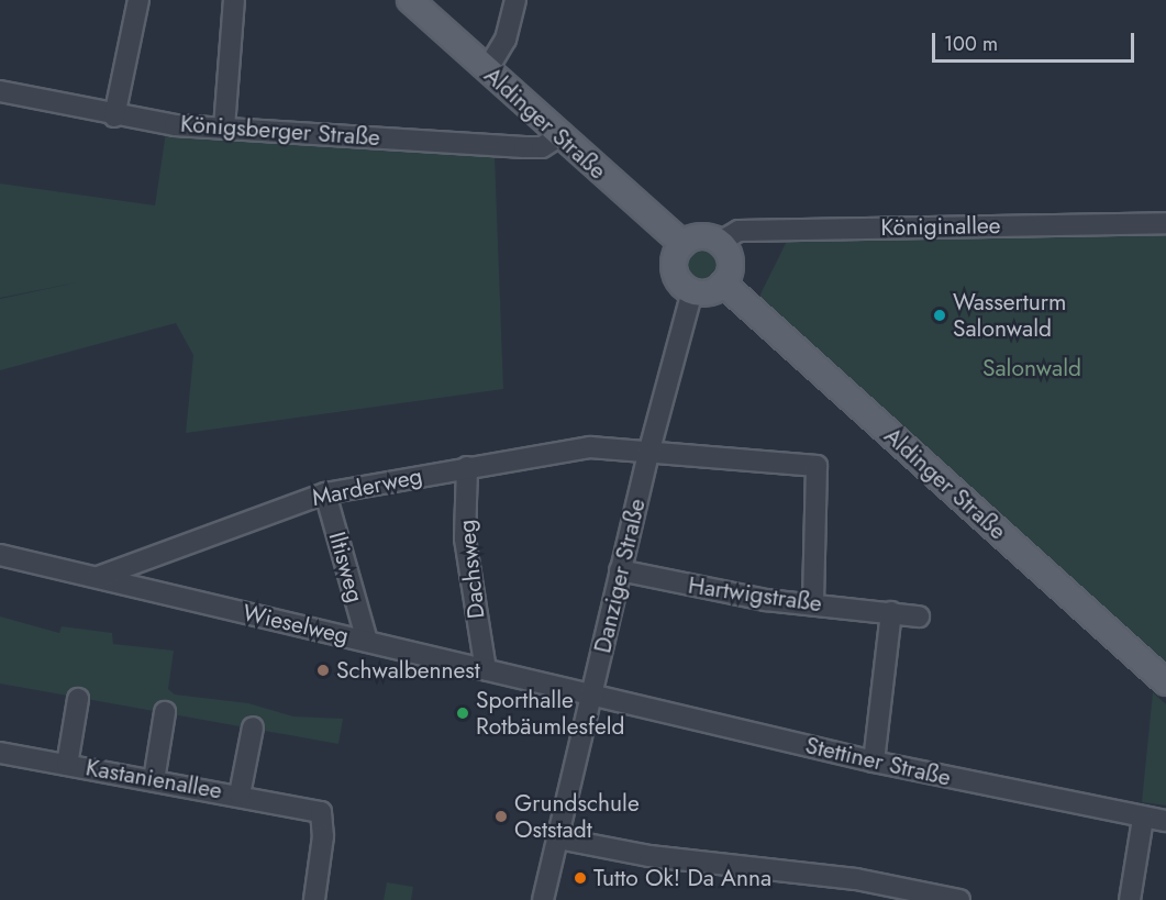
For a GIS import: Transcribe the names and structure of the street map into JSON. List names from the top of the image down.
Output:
{
  "streets": {
    "main road": ["Aldinger Straße"],
    "street": [
      "Königsberger Straße",
      "Königinallee",
      "Marderweg",
      "Iltisweg",
      "Dachsweg",
      "Danziger Straße",
      "Hartwigstraße",
      "Wieselweg",
      "Stettiner Straße",
      "Kastanienallee"
    ]
  },
  "crossings": [
    ["Aldinger Straße", "Königsberger Straße"],
    ["Aldinger Straße", "Königinallee"],
    ["Aldinger Straße", "Danziger Straße"],
    ["Königinallee", "Danziger Straße"],
    ["Marderweg", "Iltisweg"],
    ["Marderweg", "Dachsweg"],
    ["Marderweg", "Danziger Straße"],
    ["Marderweg", "Hartwigstraße"],
    ["Marderweg", "Wieselweg"],
    ["Iltisweg", "Wieselweg"],
    ["Dachsweg", "Wieselweg"],
    ["Danziger Straße", "Hartwigstraße"],
    ["Danziger Straße", "Wieselweg"],
    ["Danziger Straße", "Stettiner Straße"],
    ["Wieselweg", "Stettiner Straße"]
  ],
  "parks": ["Salonwald"],
  "places": [
    "Wasserturm Salonwald",
    "Schwalbennest",
    "Sporthalle Rotbäumlesfeld",
    "Grundschule Oststadt",
    "Tutto Ok! Da Anna"
  ],
  "scale_bar": "100 m"
}
